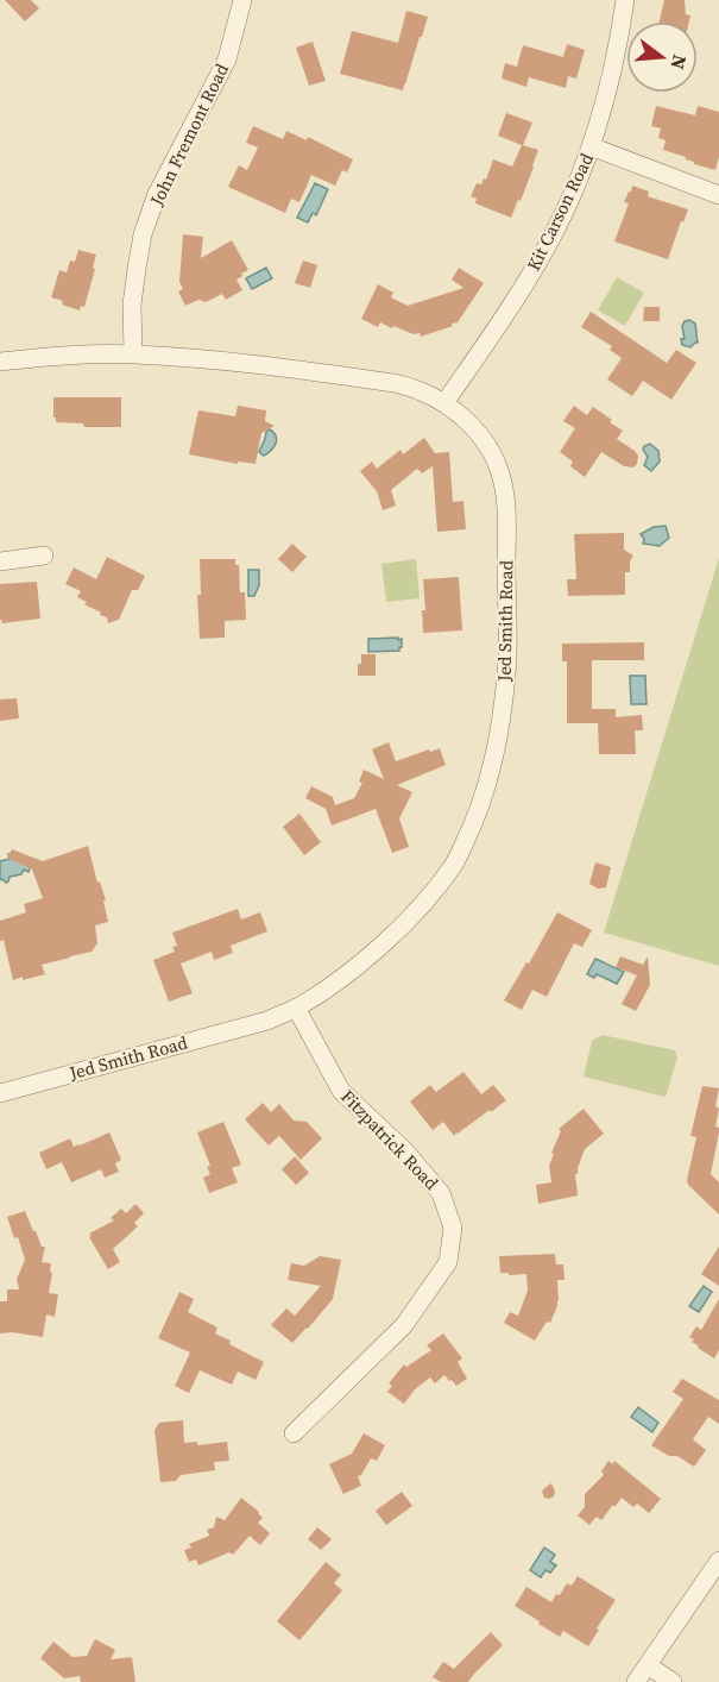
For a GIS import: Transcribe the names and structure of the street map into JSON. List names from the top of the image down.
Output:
{
  "streets": {
    "street": [
      "John Fremont Road",
      "Kit Carson Road",
      "Jed Smith Road",
      "Fitzpatrick Road"
    ]
  },
  "crossings": [
    ["John Fremont Road", "Jed Smith Road"],
    ["Kit Carson Road", "Jed Smith Road"],
    ["Jed Smith Road", "Fitzpatrick Road"]
  ],
  "north": "right"
}
